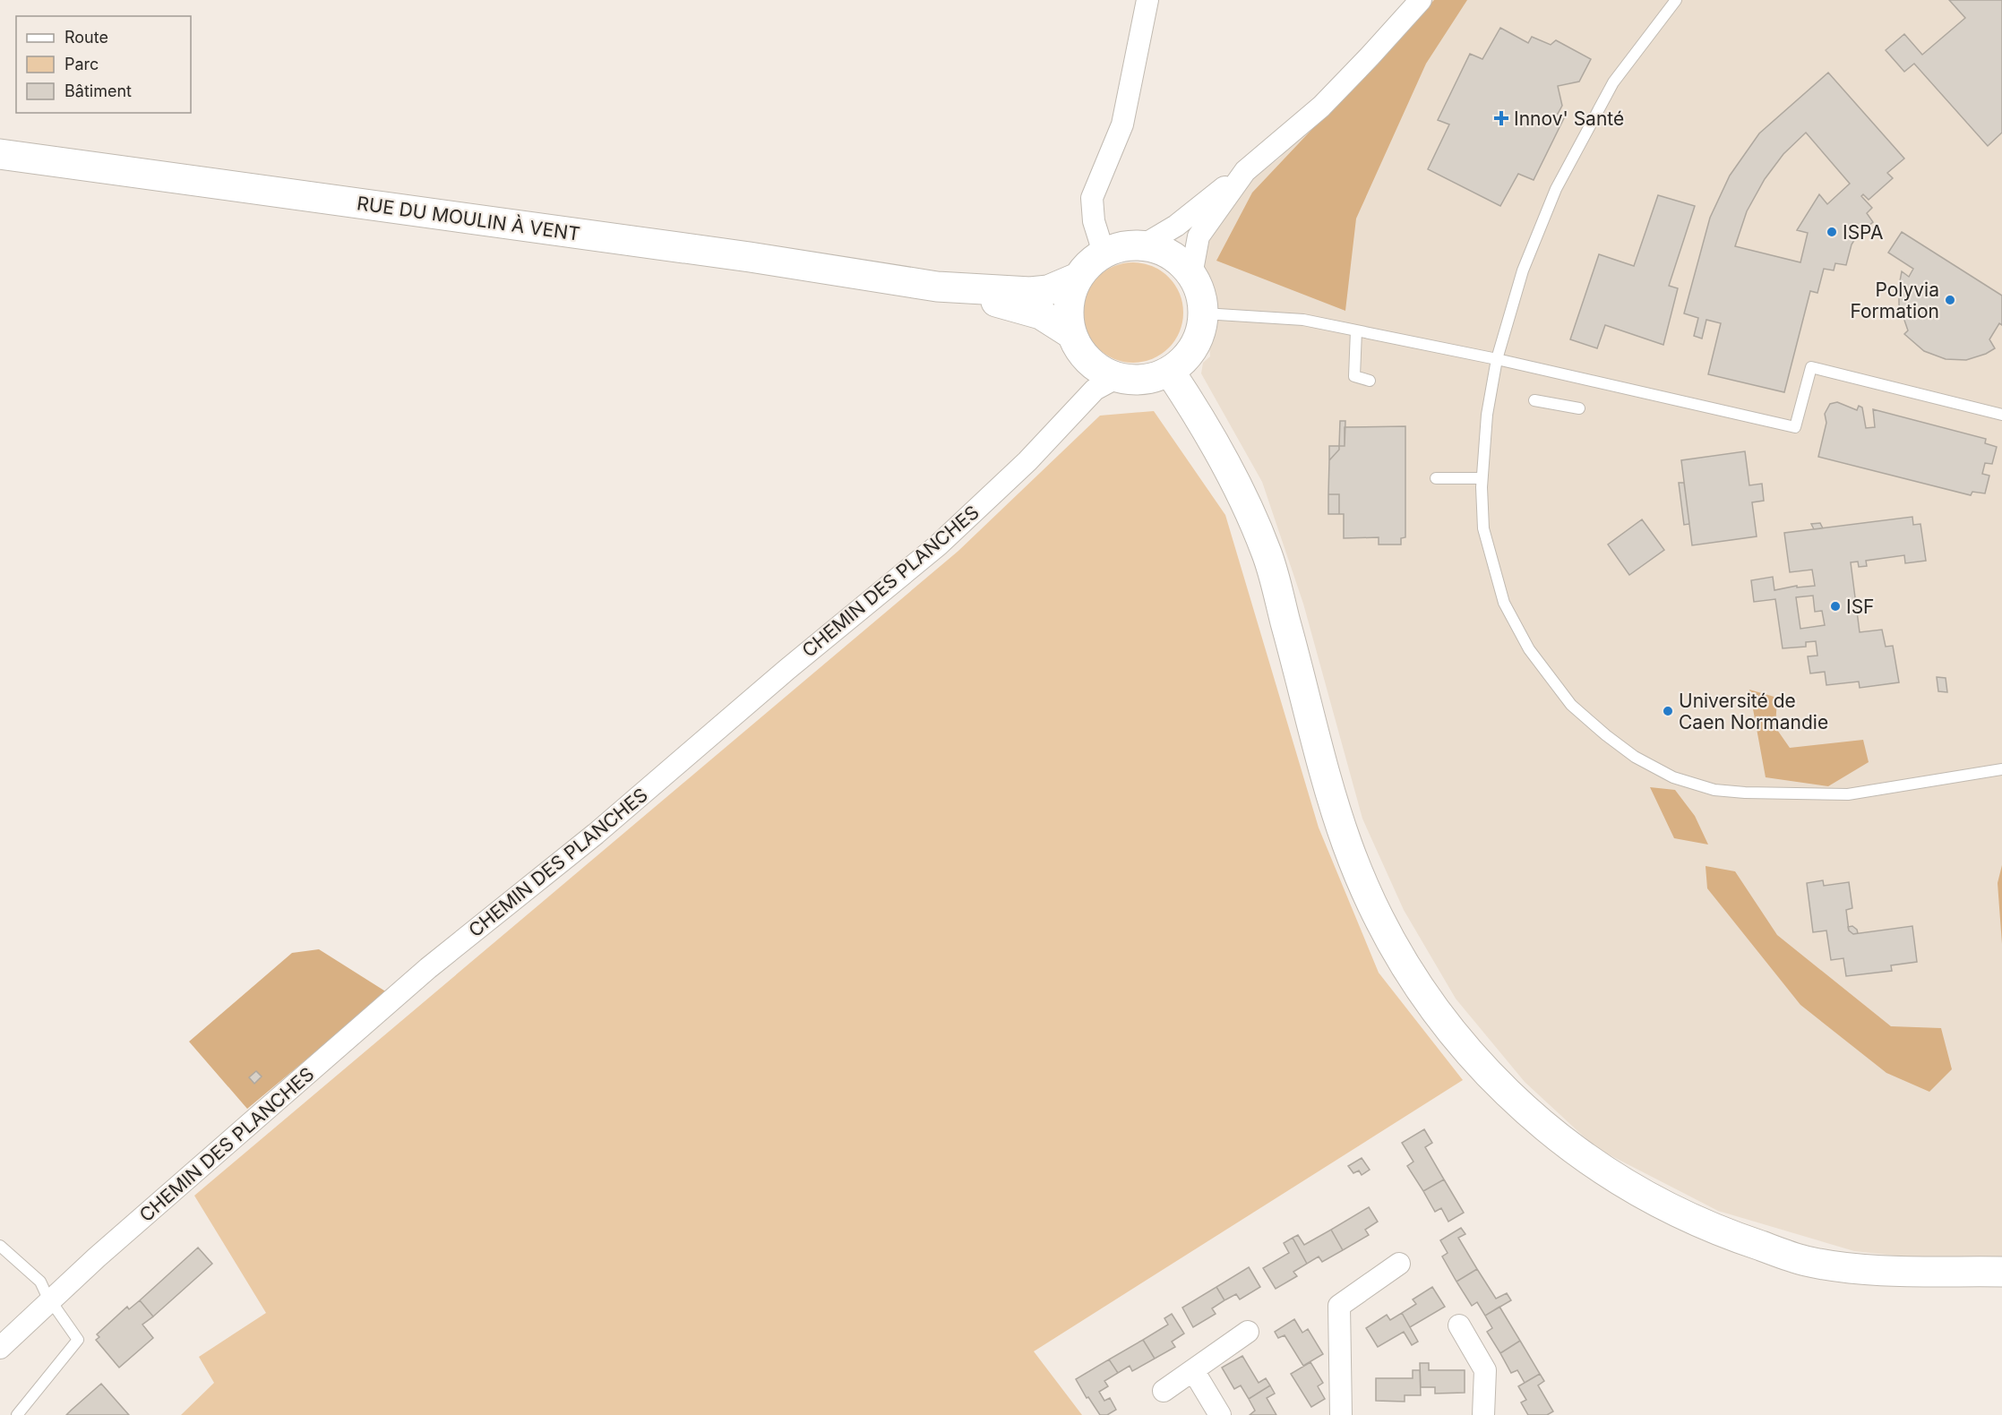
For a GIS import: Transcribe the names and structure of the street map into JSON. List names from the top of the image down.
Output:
{
  "streets": {
    "main road": ["RUE DU MOULIN À VENT"],
    "street": ["CHEMIN DES PLANCHES"]
  },
  "places": {
    "health": ["Innov' Santé"],
    "other": [
      "ISPA",
      "Polyvia Formation",
      "ISF",
      "Université de Caen Normandie"
    ]
  },
  "legend": ["Route", "Parc", "Bâtiment"]
}
